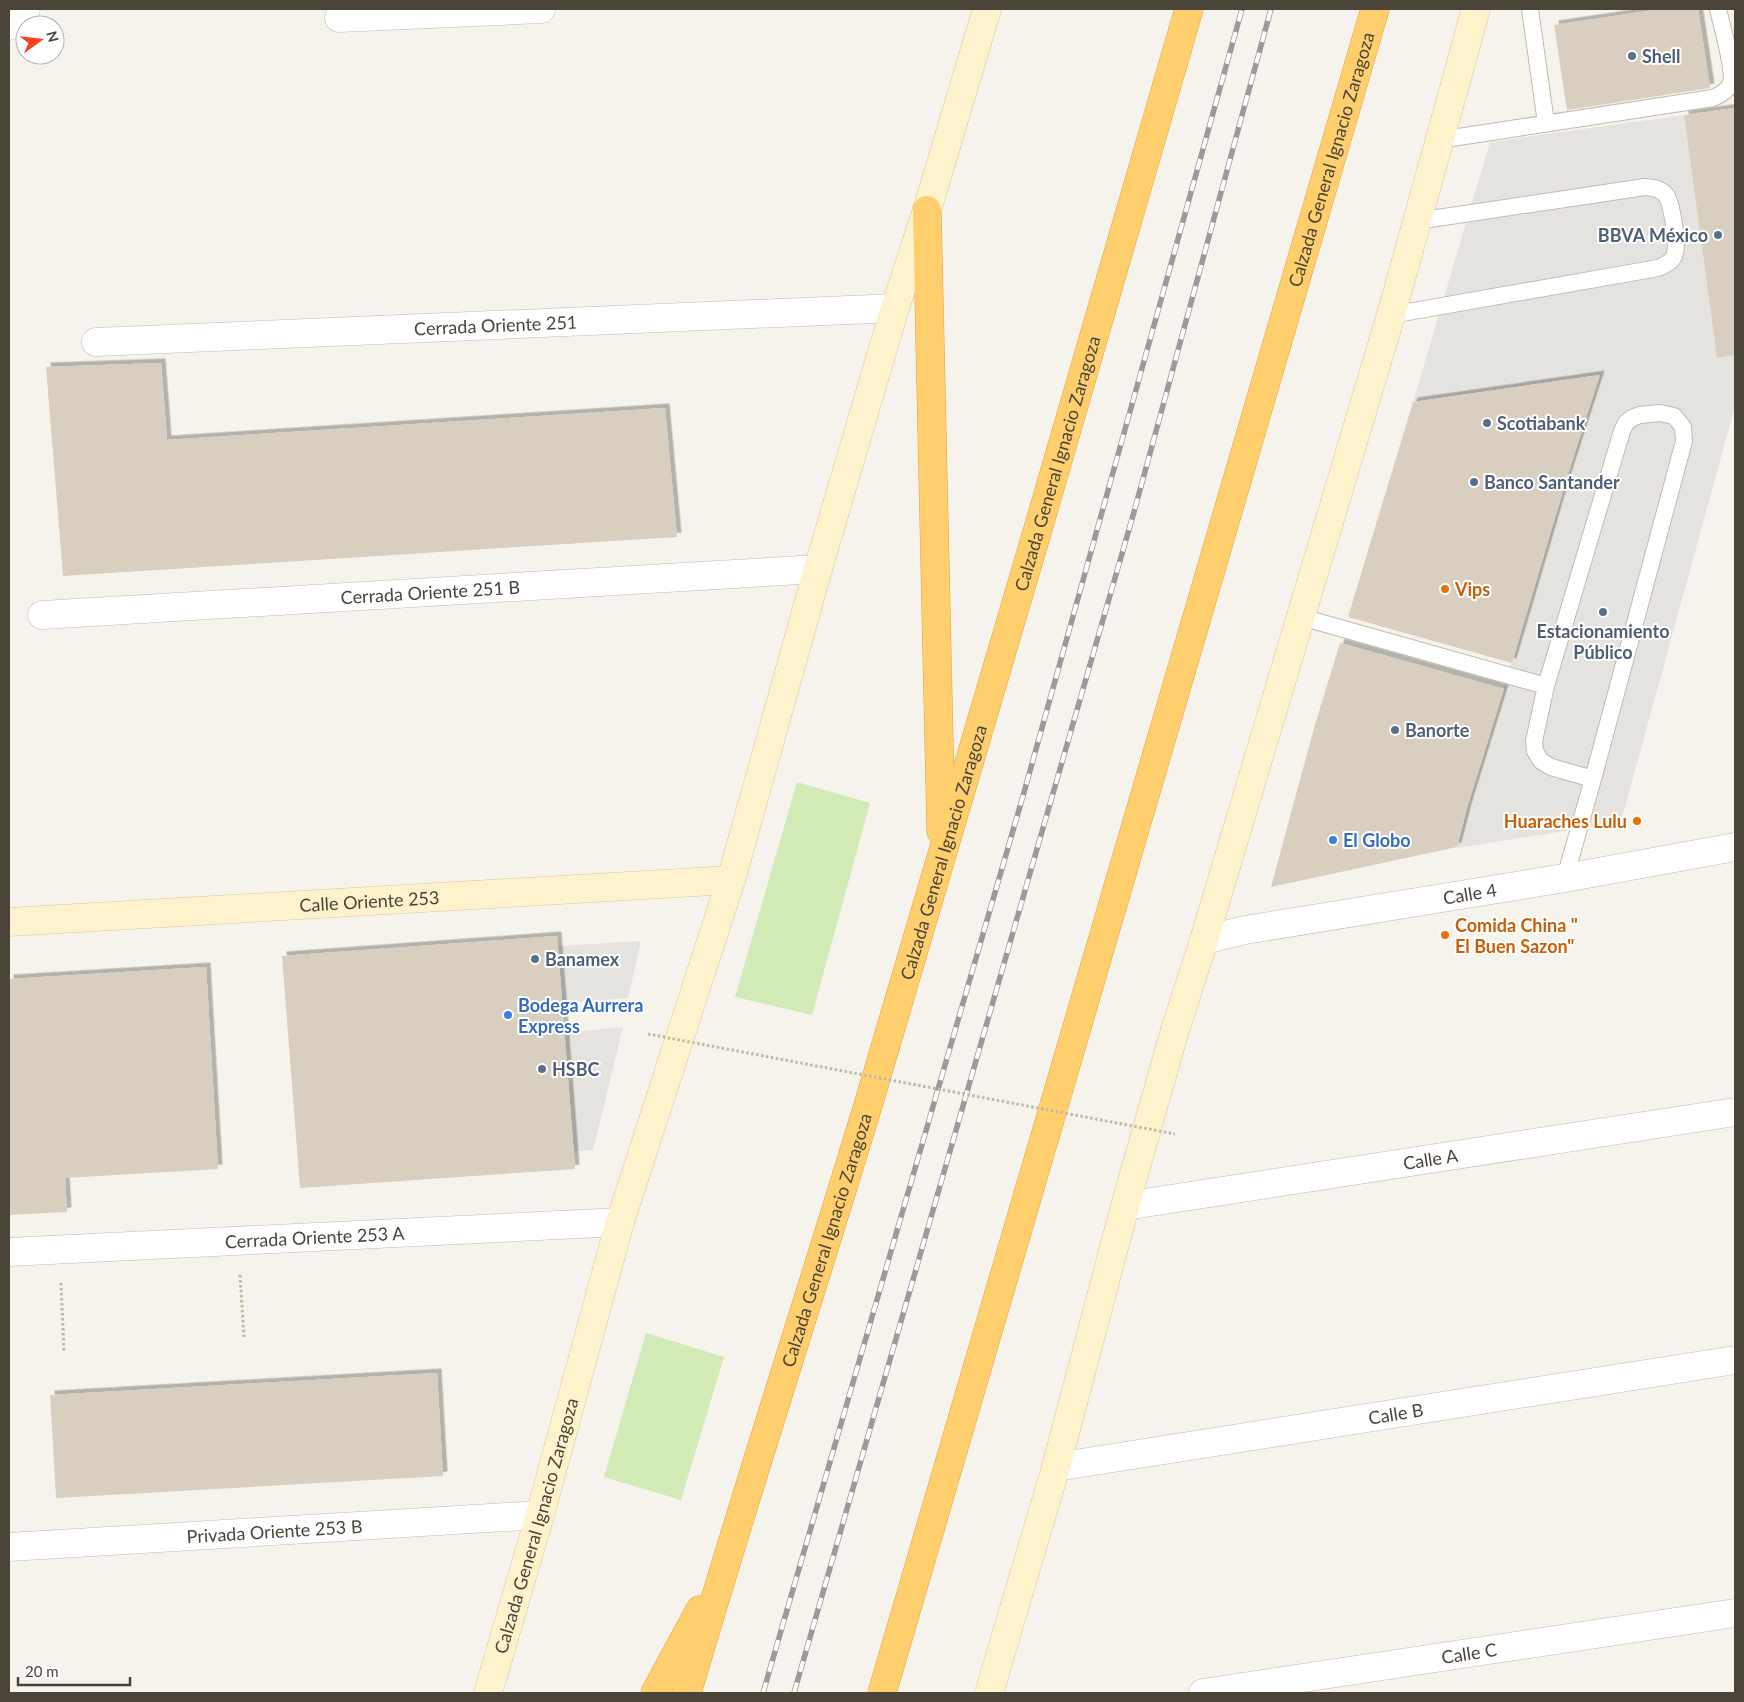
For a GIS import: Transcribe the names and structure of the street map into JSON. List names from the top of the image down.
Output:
{
  "streets": {
    "highway": ["Calzada General Ignacio Zaragoza"],
    "main road": ["Calle Oriente 253"],
    "street": [
      "Cerrada Oriente 251",
      "Cerrada Oriente 251 B",
      "Calle 4",
      "Calle A",
      "Cerrada Oriente 253 A",
      "Calle B",
      "Privada Oriente 253 B",
      "Calle C"
    ]
  },
  "crossings": [
    ["Calzada General Ignacio Zaragoza", "Cerrada Oriente 251"],
    ["Calzada General Ignacio Zaragoza", "Cerrada Oriente 251 B"],
    ["Calzada General Ignacio Zaragoza", "Calle Oriente 253"],
    ["Calzada General Ignacio Zaragoza", "Cerrada Oriente 253 A"],
    ["Calzada General Ignacio Zaragoza", "Privada Oriente 253 B"]
  ],
  "places": [
    "Shell",
    "BBVA México",
    "Scotiabank",
    "Banco Santander",
    "Vips",
    "Estacionamiento Público",
    "Banorte",
    "Huaraches Lulu",
    "El Globo",
    "Comida China \" El Buen Sazon\"",
    "Banamex",
    "Bodega Aurrera Express",
    "HSBC"
  ],
  "scale_bar": "20 m",
  "north": "right"
}
